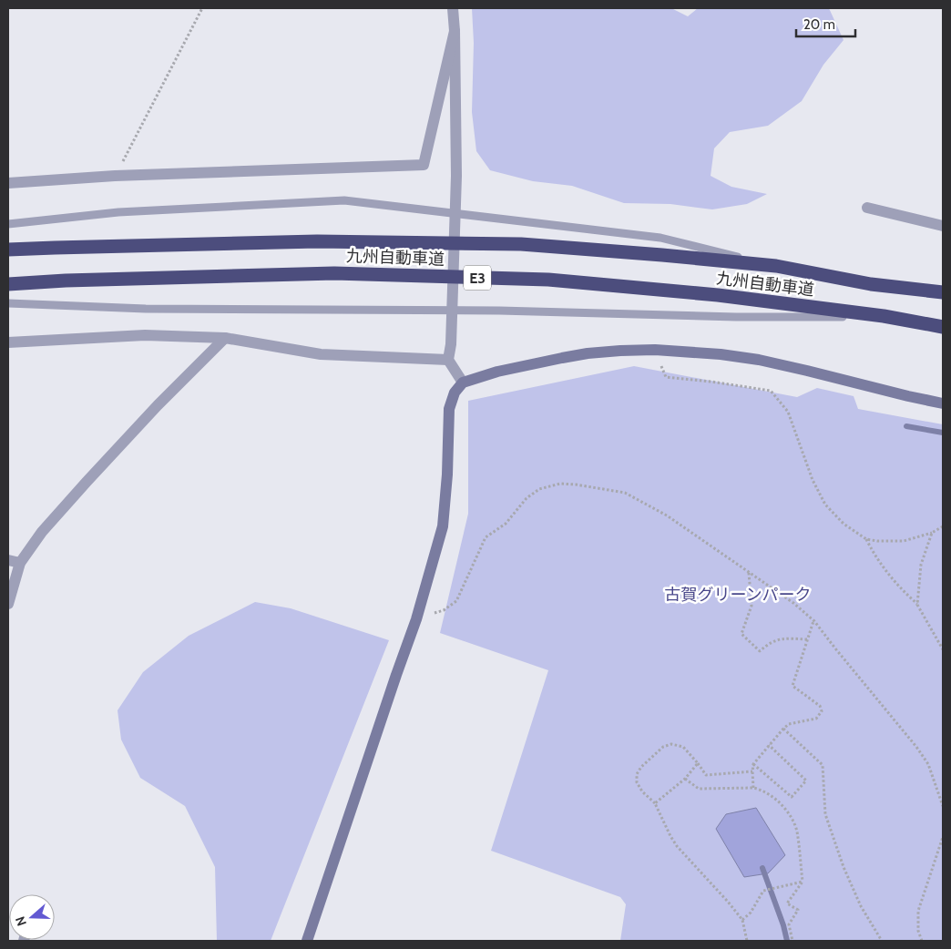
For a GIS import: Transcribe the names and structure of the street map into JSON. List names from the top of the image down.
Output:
{
  "streets": {
    "highway": ["九州自動車道", "E3"]
  },
  "parks": ["古賀グリーンパーク"],
  "scale_bar": "20 m",
  "north": "left"
}
